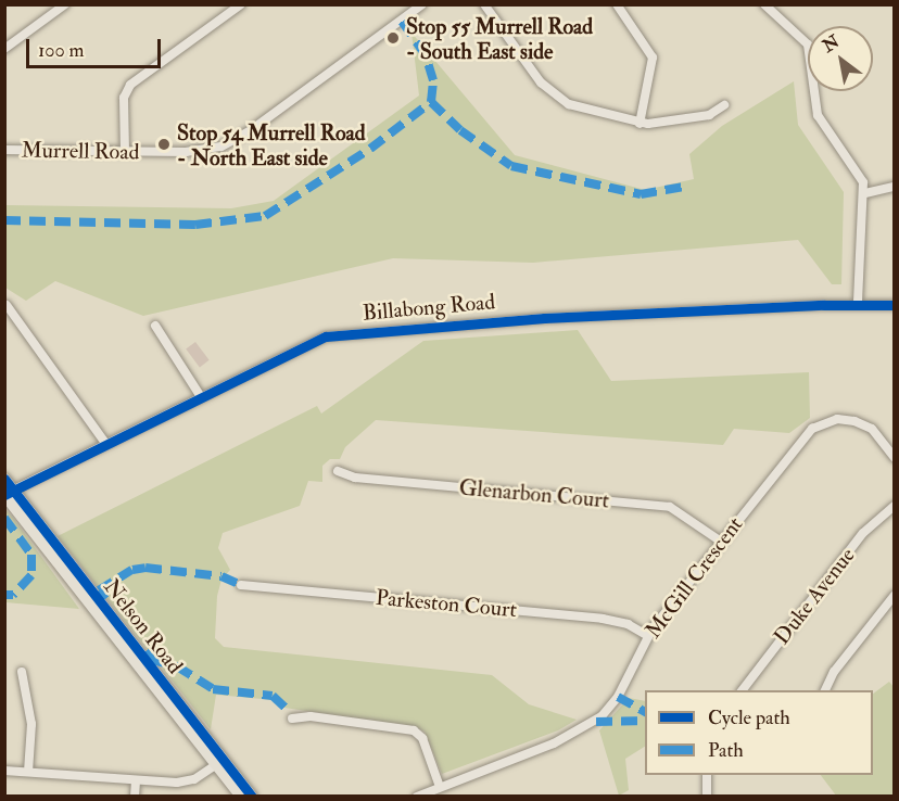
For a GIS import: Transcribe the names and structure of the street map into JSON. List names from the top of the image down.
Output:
{
  "streets": {
    "main road": ["Nelson Road"],
    "street": [
      "Murrell Road",
      "Billabong Road",
      "Glenarbon Court",
      "McGill Crescent",
      "Duke Avenue",
      "Parkeston Court"
    ]
  },
  "crossings": [
    ["Billabong Road", "Nelson Road"],
    ["Glenarbon Court", "McGill Crescent"],
    ["McGill Crescent", "Parkeston Court"]
  ],
  "places": ["Stop 55 Murrell Road - South East side", "Stop 54 Murrell Road - North East side"],
  "legend": ["Cycle path", "Path"],
  "scale_bar": "100 m",
  "north": "top left"
}
